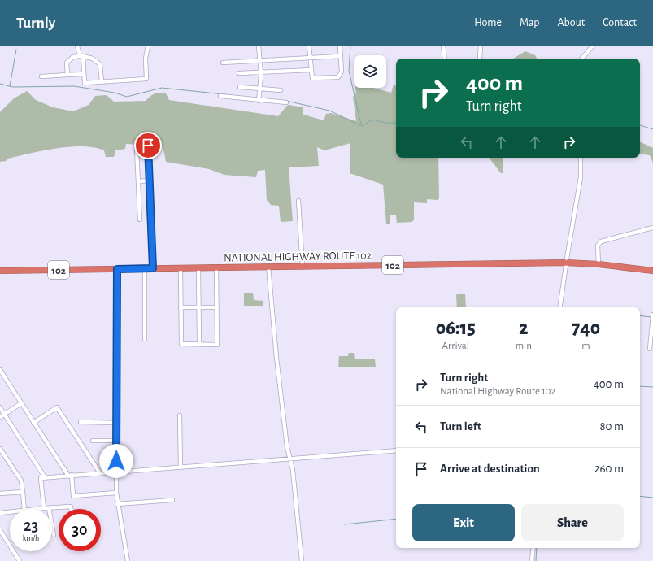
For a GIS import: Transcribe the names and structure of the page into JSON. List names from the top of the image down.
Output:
{
  "streets": {
    "highway": ["NATIONAL HIGHWAY ROUTE 102", "102"]
  },
  "page": {
    "header": "Turnly",
    "nav": [
      "Home",
      "Map",
      "About",
      "Contact"
    ],
    "turn": ["400 m", "Turn right"],
    "eta": [
      "06:15",
      "Arrival",
      "2",
      "min",
      "740",
      "m"
    ],
    "list": [
      {
        "name": "Turn right",
        "note": "National Highway Route 102",
        "value": "400 m"
      },
      {
        "name": "Turn left",
        "value": "80 m"
      },
      {
        "name": "Arrive at destination",
        "value": "260 m"
      }
    ],
    "buttons": ["Exit", "Share"],
    "speed": "23 km/h",
    "limit": "30"
  }
}
